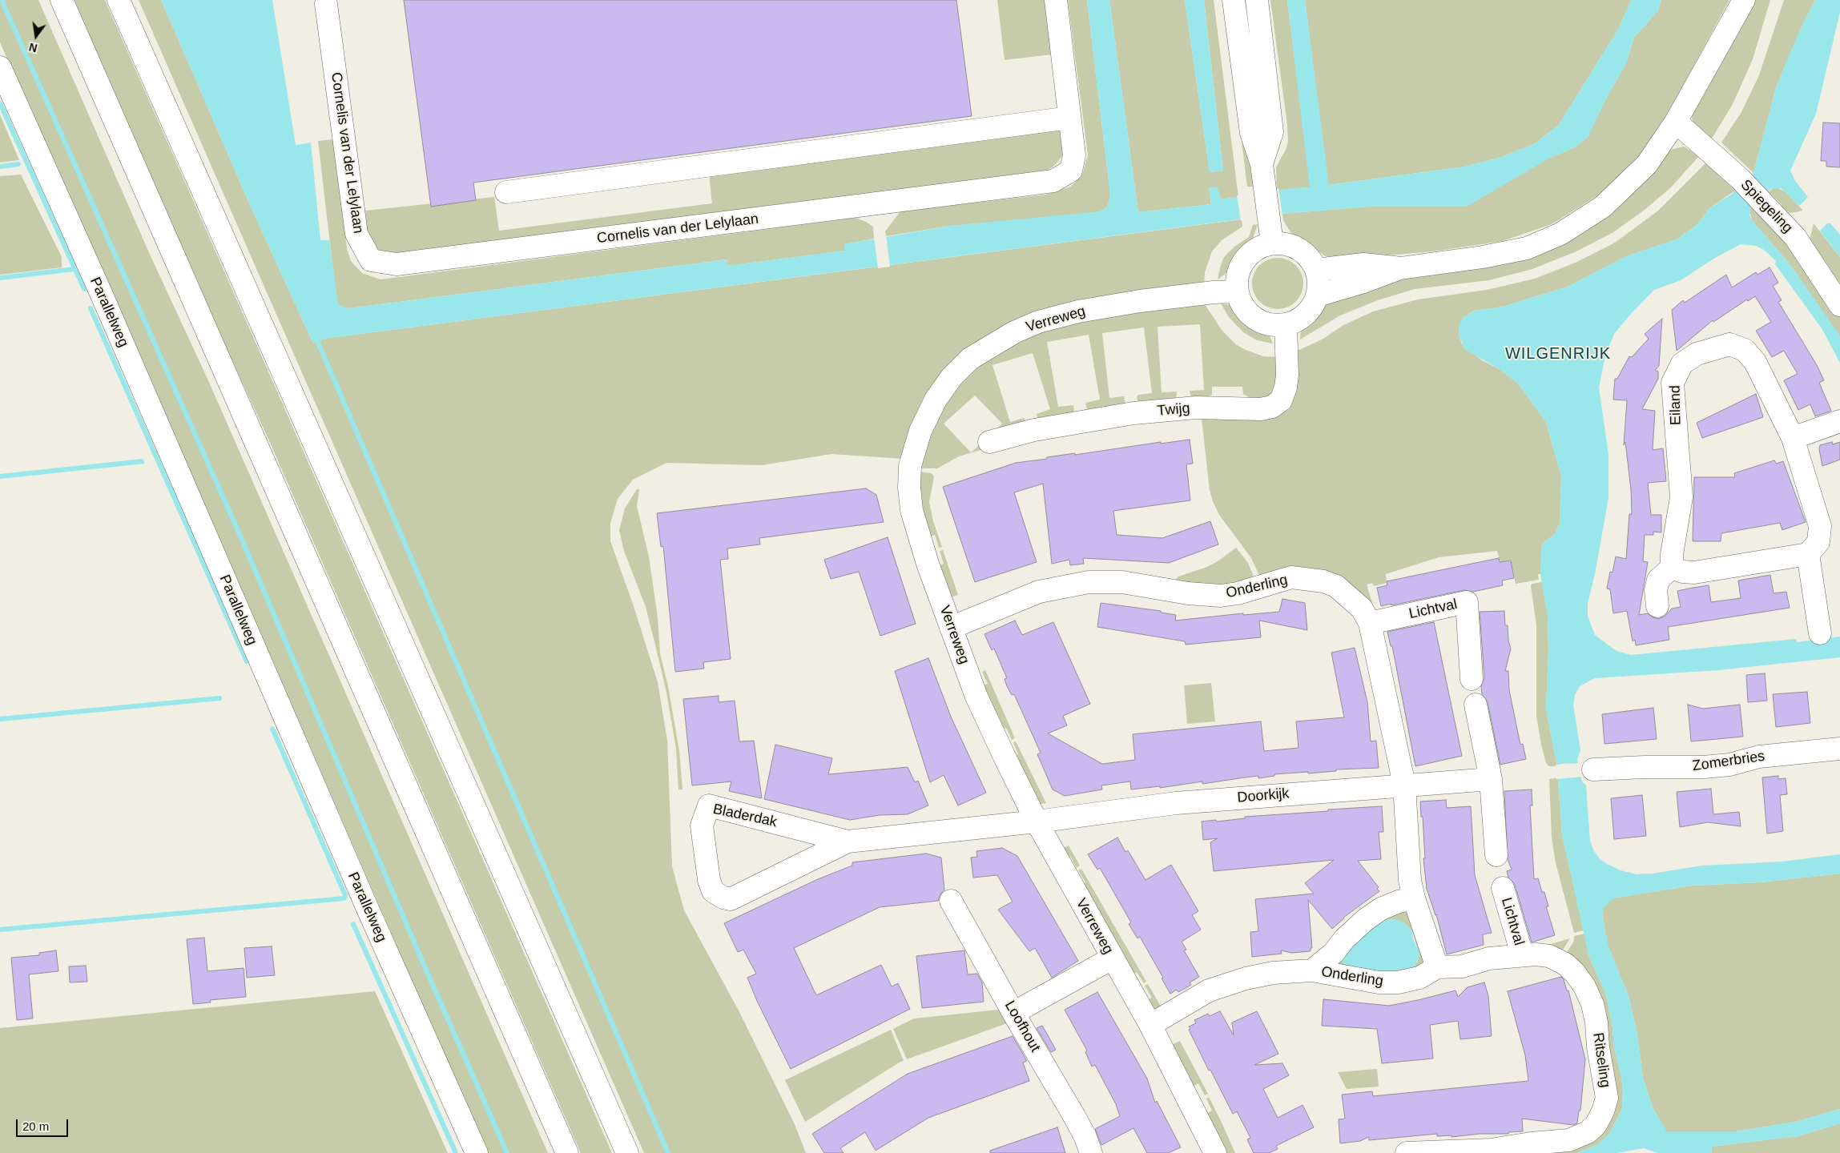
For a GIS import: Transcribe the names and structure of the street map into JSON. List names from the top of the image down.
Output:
{
  "streets": {
    "main road": [
      "Cornelis van der Lelylaan",
      "Spiegeling",
      "Parallelweg",
      "Verreweg",
      "Eiland",
      "Twijg",
      "Onderling",
      "Lichtval",
      "Zomerbries",
      "Doorkijk",
      "Bladerdak",
      "Loofhout",
      "Ritseling"
    ]
  },
  "crossings": [
    ["Verreweg", "Twijg"],
    ["Verreweg", "Onderling"],
    ["Verreweg", "Doorkijk"],
    ["Verreweg", "Bladerdak"],
    ["Onderling", "Lichtval"],
    ["Onderling", "Doorkijk"],
    ["Onderling", "Ritseling"],
    ["Lichtval", "Ritseling"],
    ["Doorkijk", "Bladerdak"]
  ],
  "districts": ["WILGENRIJK"],
  "scale_bar": "20 m",
  "north": "bottom"
}
